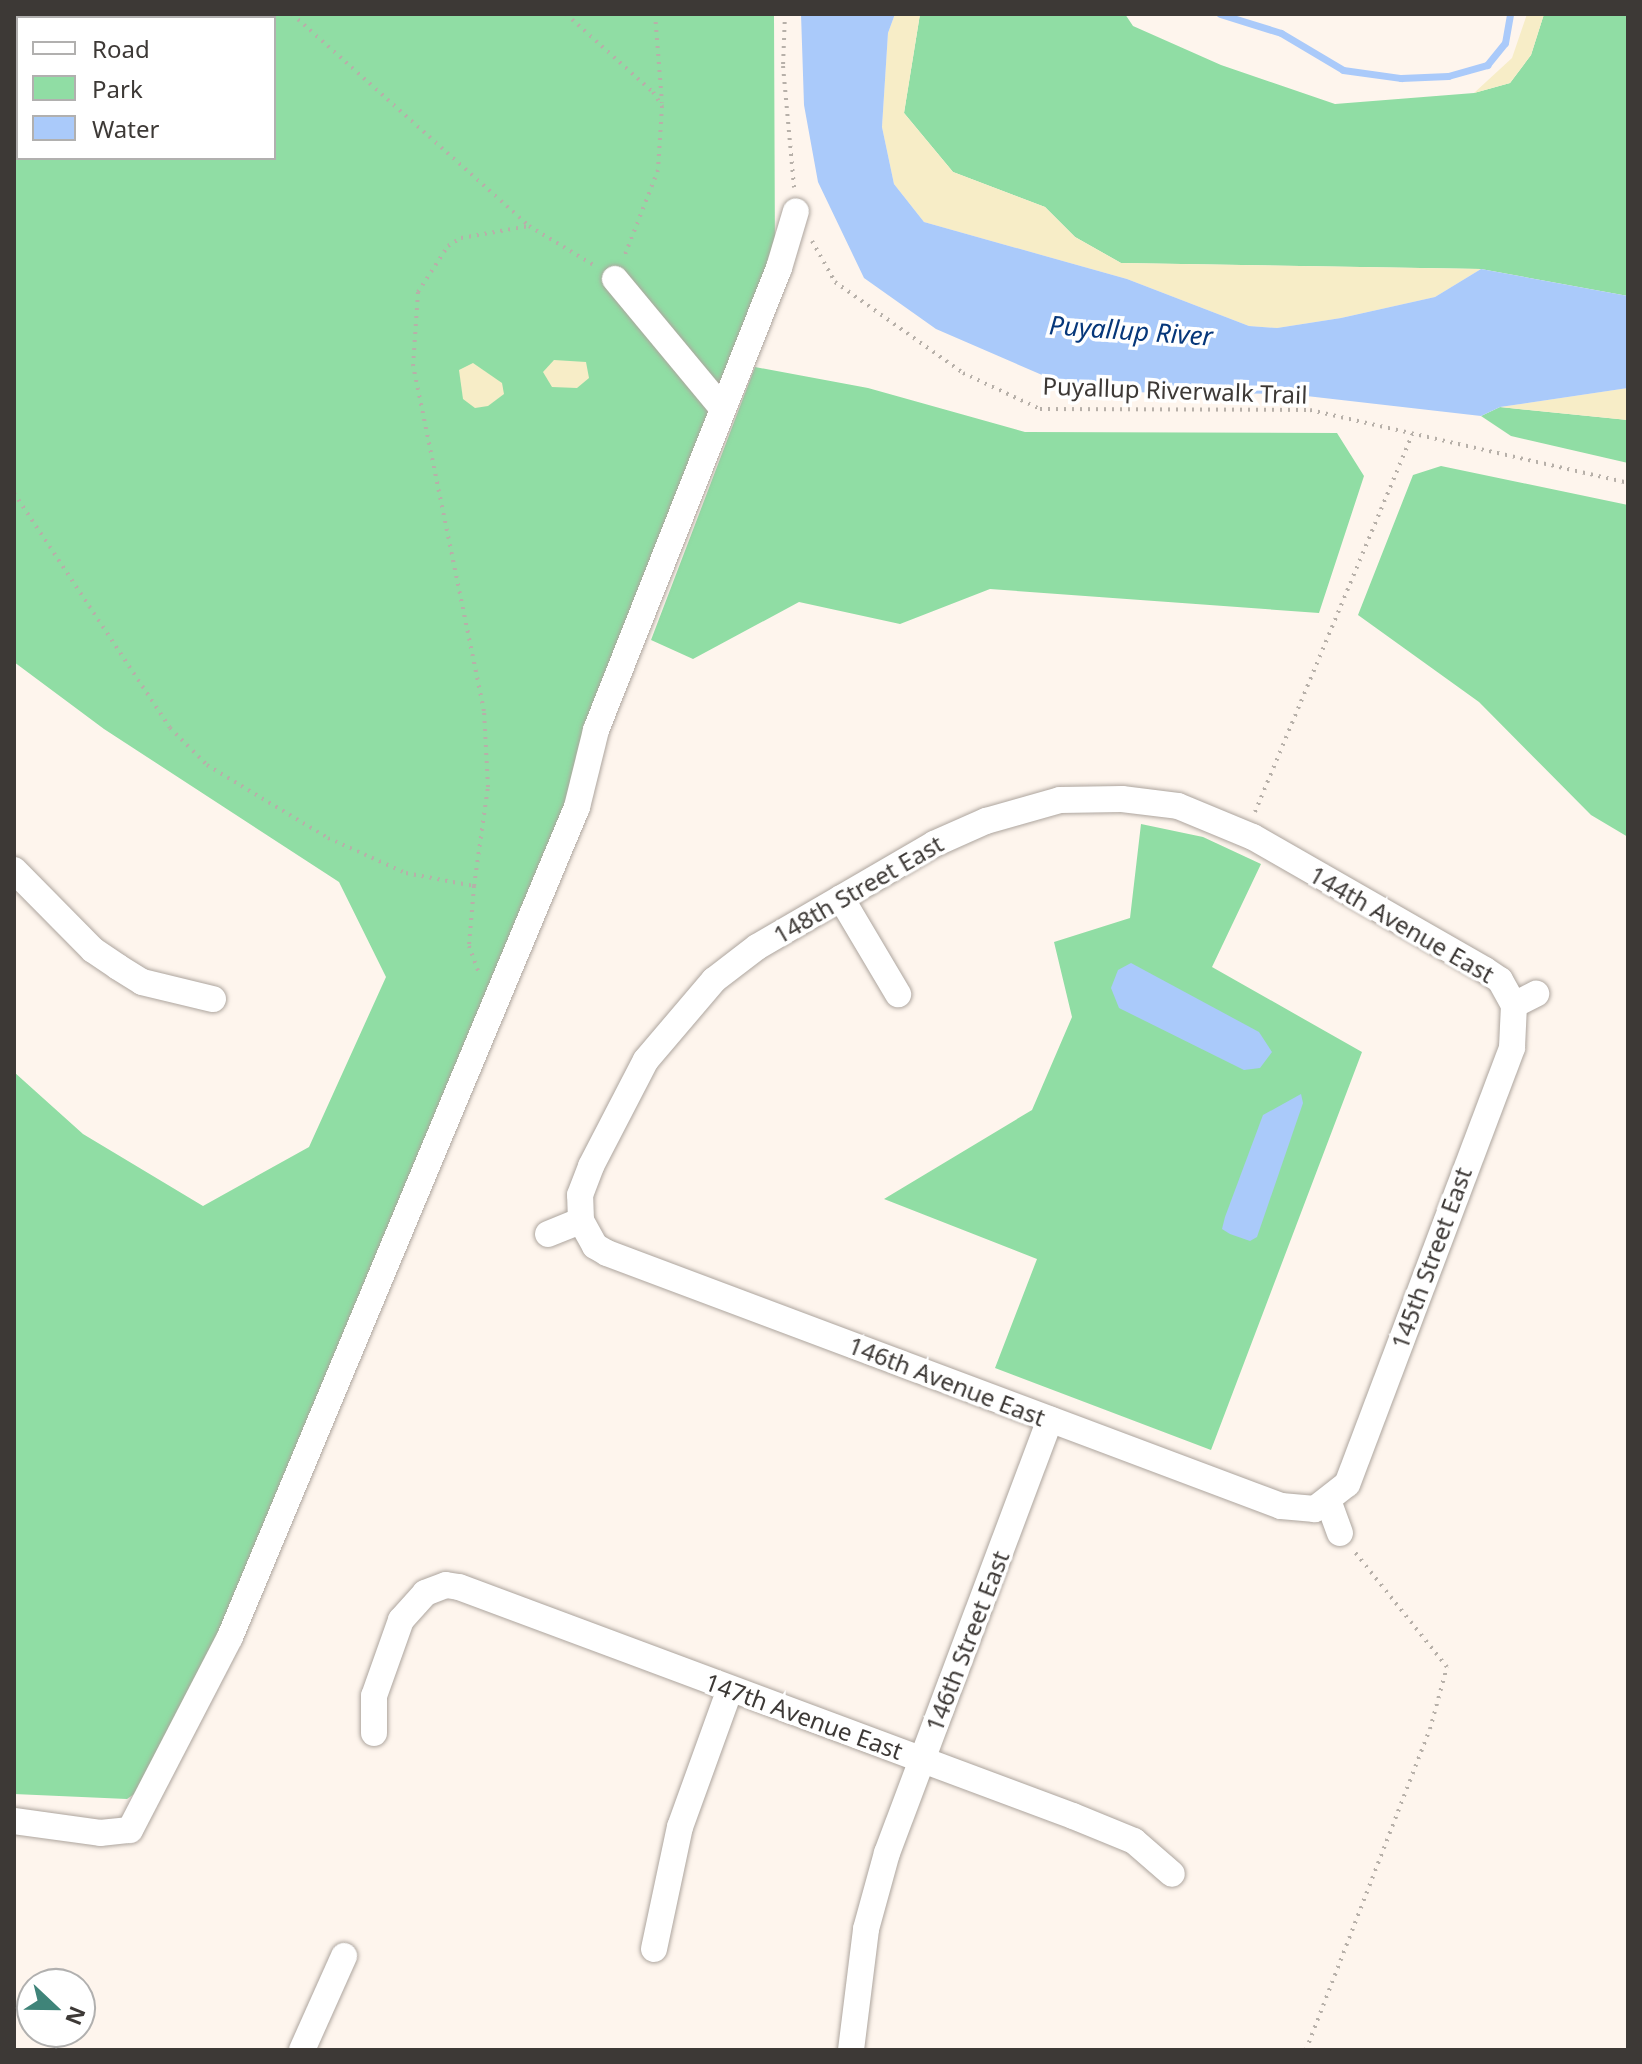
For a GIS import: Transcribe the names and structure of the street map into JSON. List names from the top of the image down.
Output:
{
  "streets": {
    "street": [
      "148th Street East",
      "144th Avenue East",
      "145th Street East",
      "146th Avenue East",
      "146th Street East",
      "147th Avenue East"
    ],
    "path": ["Puyallup Riverwalk Trail"]
  },
  "crossings": [
    ["148th Street East", "144th Avenue East"],
    ["148th Street East", "146th Avenue East"],
    ["144th Avenue East", "145th Street East"],
    ["145th Street East", "146th Avenue East"],
    ["146th Avenue East", "146th Street East"],
    ["146th Street East", "147th Avenue East"]
  ],
  "water": ["Puyallup River"],
  "legend": ["Road", "Park", "Water"],
  "north": "right"
}
